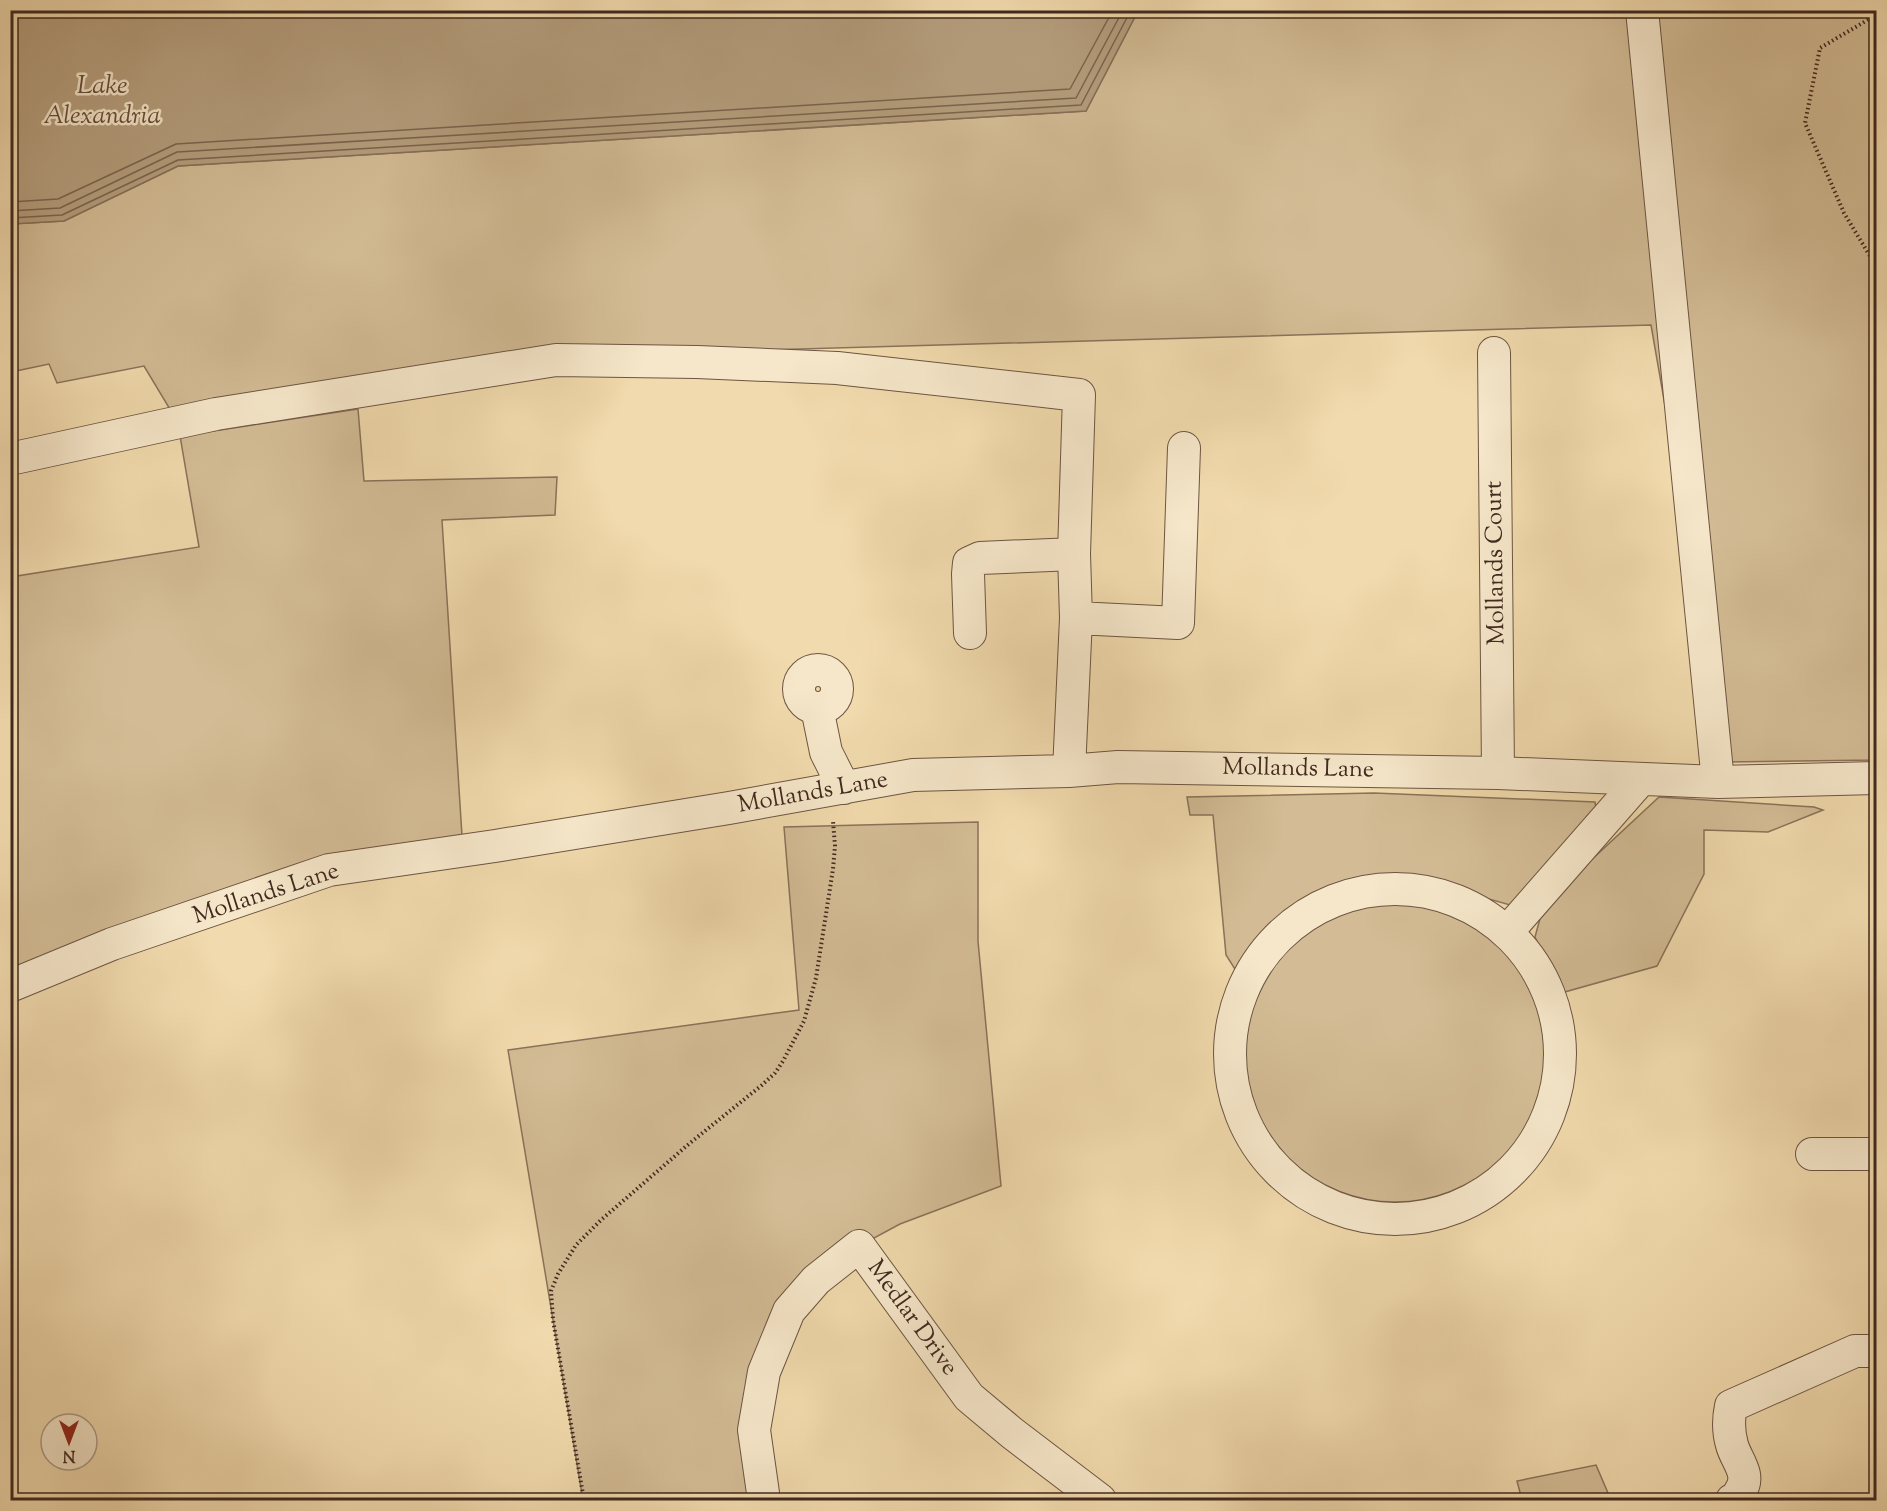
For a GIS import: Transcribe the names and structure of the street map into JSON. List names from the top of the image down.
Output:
{
  "streets": {
    "street": ["Mollands Court", "Mollands Lane", "Medlar Drive"]
  },
  "crossings": [
    ["Mollands Court", "Mollands Lane"]
  ],
  "water": ["Lake Alexandria"],
  "north": "bottom"
}
